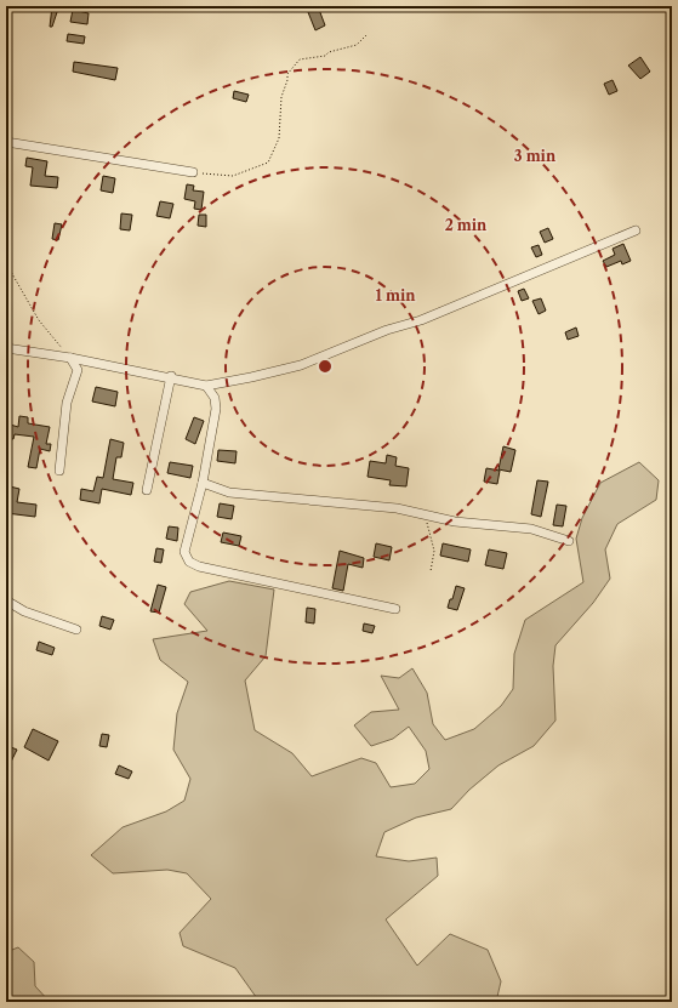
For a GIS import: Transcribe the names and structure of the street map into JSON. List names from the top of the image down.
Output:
{
  "rings": ["3 min", "2 min", "1 min"]
}
